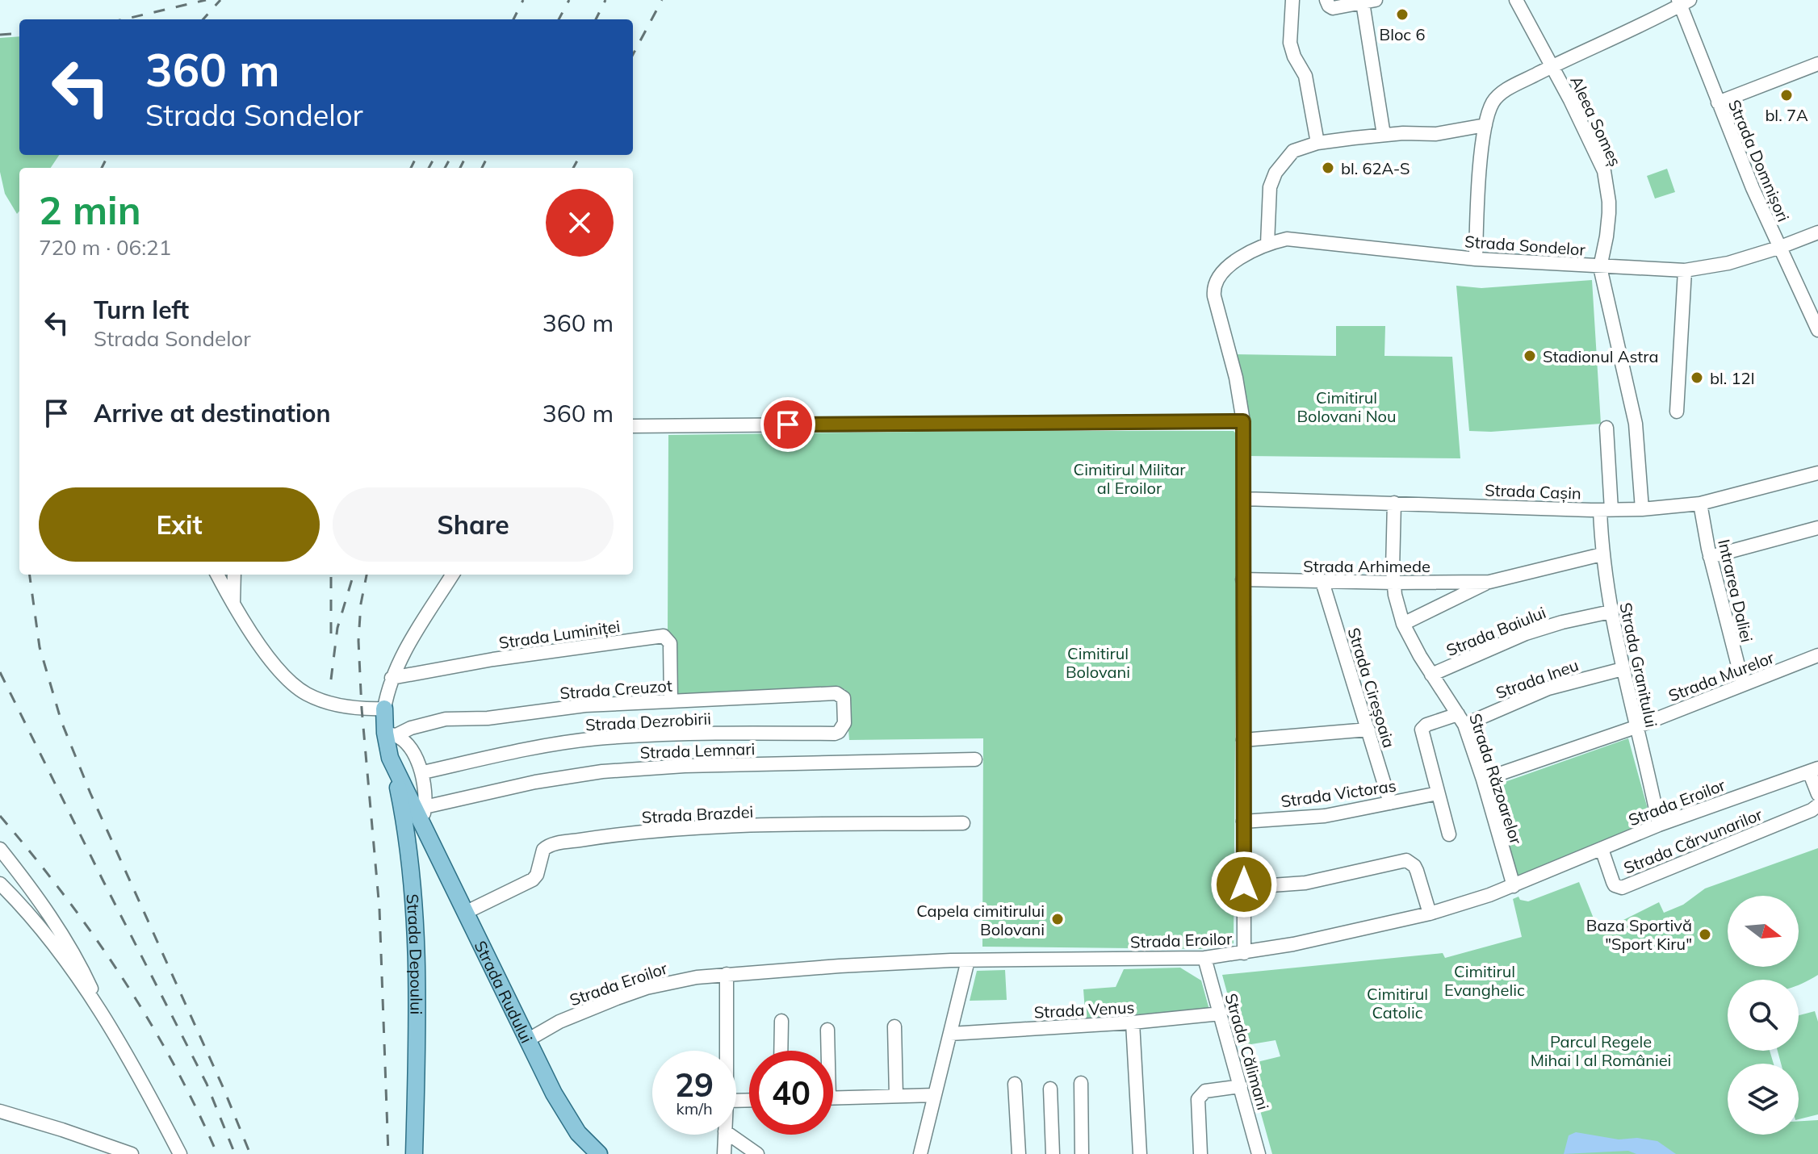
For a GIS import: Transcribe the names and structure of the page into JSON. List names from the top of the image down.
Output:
{
  "streets": {
    "main road": ["Strada Depoului", "Strada Rudului"],
    "street": [
      "Aleea Someș",
      "Strada Domnișori",
      "Strada Sondelor",
      "Strada Cașin",
      "Strada Arhimede",
      "Intrarea Daliei",
      "Strada Baiului",
      "Strada Luminiței",
      "Strada Granitului",
      "Strada Murelor",
      "Strada Ineu",
      "Strada Cireșoaia",
      "Strada Creuzot",
      "Strada Dezrobirii",
      "Strada Lemnari",
      "Strada Răzoarelor",
      "Strada Victoras",
      "Strada Eroilor",
      "Strada Brazdei",
      "Strada Cărvunarilor",
      "Strada Venus",
      "Strada Călimani"
    ]
  },
  "crossings": [
    ["Aleea Someș", "Strada Sondelor"],
    ["Strada Domnișori", "Strada Sondelor"],
    ["Strada Sondelor", "Strada Cașin"],
    ["Strada Sondelor", "Strada Arhimede"],
    ["Strada Sondelor", "Strada Victoras"],
    ["Strada Sondelor", "Strada Eroilor"],
    ["Strada Cașin", "Intrarea Daliei"],
    ["Strada Cașin", "Strada Granitului"],
    ["Strada Cașin", "Strada Răzoarelor"],
    ["Strada Arhimede", "Strada Granitului"],
    ["Strada Arhimede", "Strada Cireșoaia"],
    ["Strada Arhimede", "Strada Răzoarelor"],
    ["Intrarea Daliei", "Strada Murelor"],
    ["Strada Baiului", "Strada Granitului"],
    ["Strada Baiului", "Strada Răzoarelor"],
    ["Strada Luminiței", "Strada Creuzot"],
    ["Strada Luminiței", "Strada Rudului"],
    ["Strada Granitului", "Strada Murelor"],
    ["Strada Granitului", "Strada Ineu"],
    ["Strada Granitului", "Strada Eroilor"],
    ["Strada Murelor", "Strada Răzoarelor"],
    ["Strada Ineu", "Strada Răzoarelor"],
    ["Strada Ineu", "Strada Victoras"],
    ["Strada Cireșoaia", "Strada Victoras"],
    ["Strada Creuzot", "Strada Dezrobirii"],
    ["Strada Creuzot", "Strada Rudului"],
    ["Strada Dezrobirii", "Strada Rudului"],
    ["Strada Lemnari", "Strada Rudului"],
    ["Strada Răzoarelor", "Strada Eroilor"],
    ["Strada Eroilor", "Strada Cărvunarilor"],
    ["Strada Eroilor", "Strada Rudului"],
    ["Strada Eroilor", "Strada Călimani"],
    ["Strada Brazdei", "Strada Rudului"],
    ["Strada Depoului", "Strada Rudului"],
    ["Strada Venus", "Strada Călimani"]
  ],
  "parks": [
    "Cimitirul Bolovani Nou",
    "Cimitirul Militar al Eroilor",
    "Cimitirul Bolovani",
    "Cimitirul Evanghelic",
    "Cimitirul Catolic",
    "Parcul Regele Mihai I al României"
  ],
  "places": [
    "Bloc 6",
    "bl. 7A",
    "bl. 62A-S",
    "Stadionul Astra",
    "bl. 12I",
    "Capela cimitirului Bolovani",
    "Baza Sportivă \"Sport Kiru\""
  ],
  "north": "right",
  "page": {
    "turn": ["360 m", "Strada Sondelor"],
    "heading": ["2 min", "720 m · 06:21"],
    "list": [
      {
        "name": "Turn left",
        "note": "Strada Sondelor",
        "value": "360 m"
      },
      {
        "name": "Arrive at destination",
        "value": "360 m"
      }
    ],
    "buttons": ["Exit", "Share"],
    "speed": "29 km/h",
    "limit": "40"
  }
}
